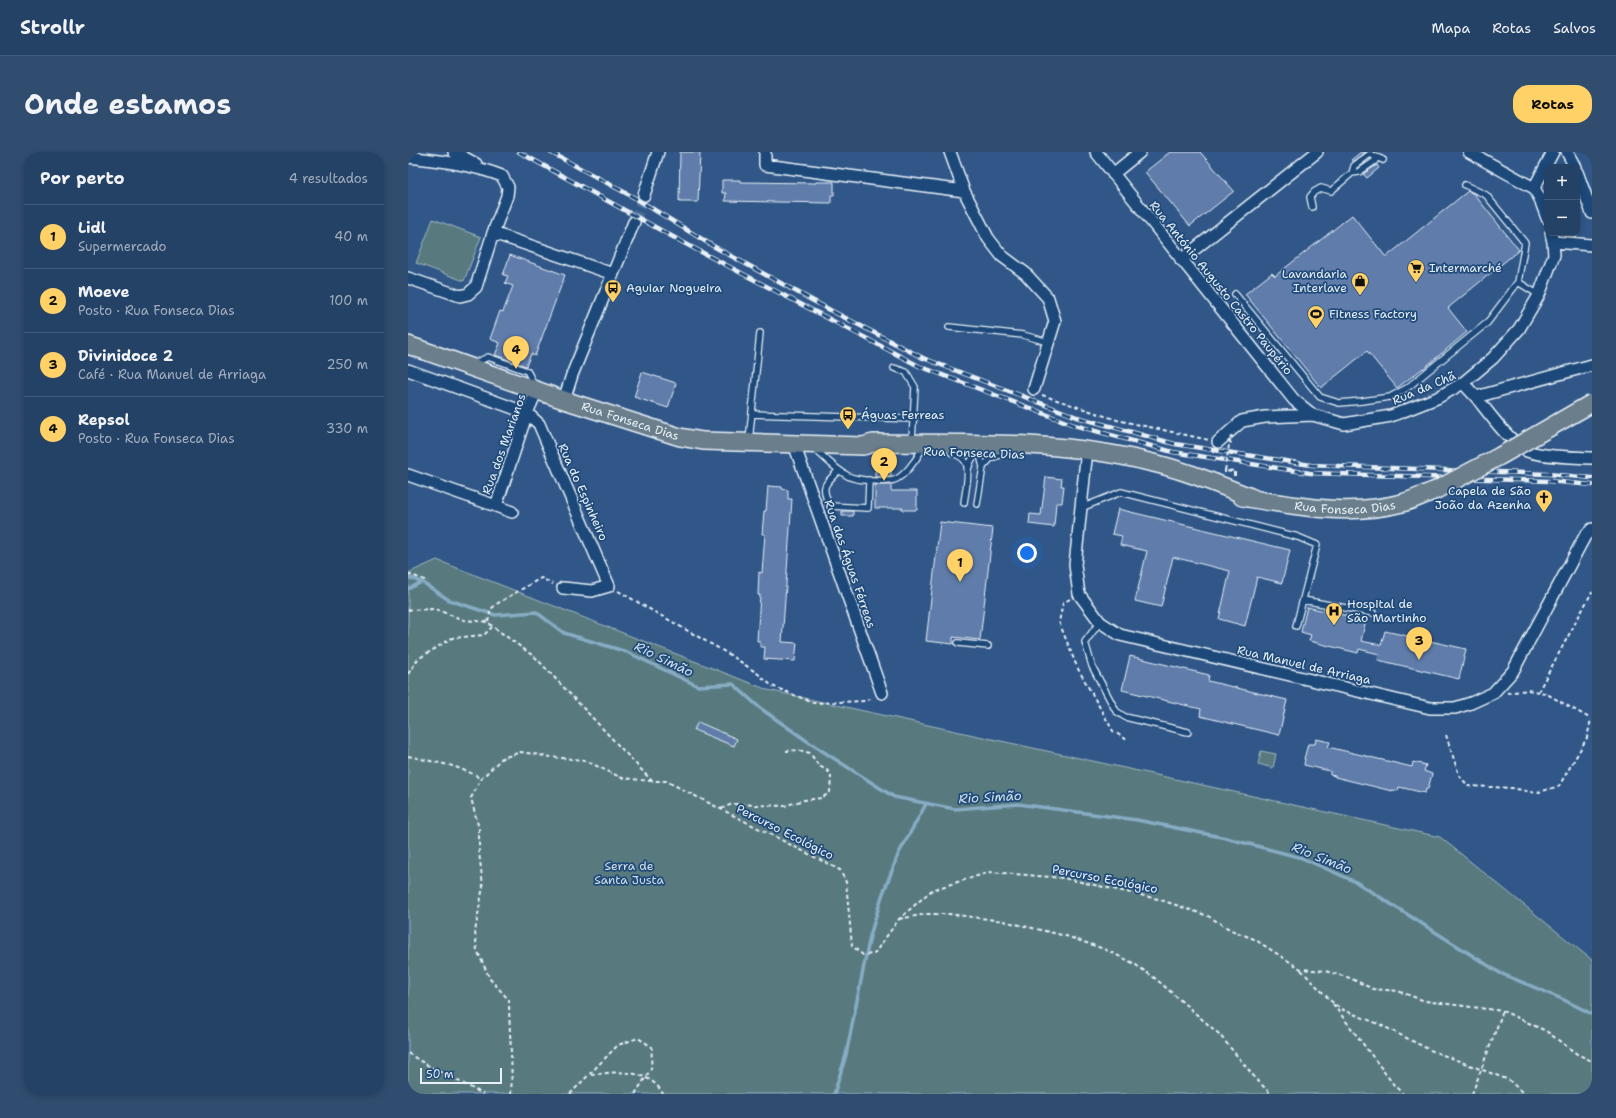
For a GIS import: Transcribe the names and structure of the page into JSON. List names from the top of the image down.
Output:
{
  "streets": {
    "main road": ["Rua Fonseca Dias"],
    "street": [
      "Rua António Augusto Castro Paupério",
      "Rua da Chã",
      "Rua dos Marianos",
      "Rua do Espinheiro",
      "Rua das Águas Férreas",
      "Rua Manuel de Arriaga"
    ],
    "path": ["Percurso Ecológico"]
  },
  "crossings": [
    ["Rua António Augusto Castro Paupério", "Rua da Chã"],
    ["Rua Fonseca Dias", "Rua dos Marianos"],
    ["Rua Fonseca Dias", "Rua das Águas Férreas"],
    ["Rua Fonseca Dias", "Rua Manuel de Arriaga"],
    ["Rua dos Marianos", "Rua do Espinheiro"]
  ],
  "water": ["Rio Simão"],
  "parks": ["Serra de Santa Justa"],
  "places": {
    "supermarket": ["Intermarché"],
    "shop": ["Lavandaria Interlave"],
    "bus stop": ["Aguiar Nogueira", "Águas Ferreas"],
    "sports": ["Fitness Factory"],
    "church": ["Capela de São João da Azenha"],
    "hospital": ["Hospital de São Martinho"]
  },
  "scale_bar": "50 m",
  "page": {
    "header": "Strollr",
    "nav": ["Mapa", "Rotas", "Salvos"],
    "title": "Onde estamos",
    "buttons": "Rotas",
    "heading": ["Por perto", "4 resultados"],
    "map_buttons": ["+", "−"],
    "list": [
      {
        "mark": "1",
        "name": "Lidl",
        "note": "Supermercado",
        "value": "40 m"
      },
      {
        "mark": "2",
        "name": "Moeve",
        "note": "Posto · Rua Fonseca Dias",
        "value": "100 m"
      },
      {
        "mark": "3",
        "name": "Divinidoce 2",
        "note": "Café · Rua Manuel de Arriaga",
        "value": "250 m"
      },
      {
        "mark": "4",
        "name": "Repsol",
        "note": "Posto · Rua Fonseca Dias",
        "value": "330 m"
      }
    ],
    "pins": [
      "4",
      "2",
      "1",
      "3"
    ],
    "scale": "50 m"
  }
}
